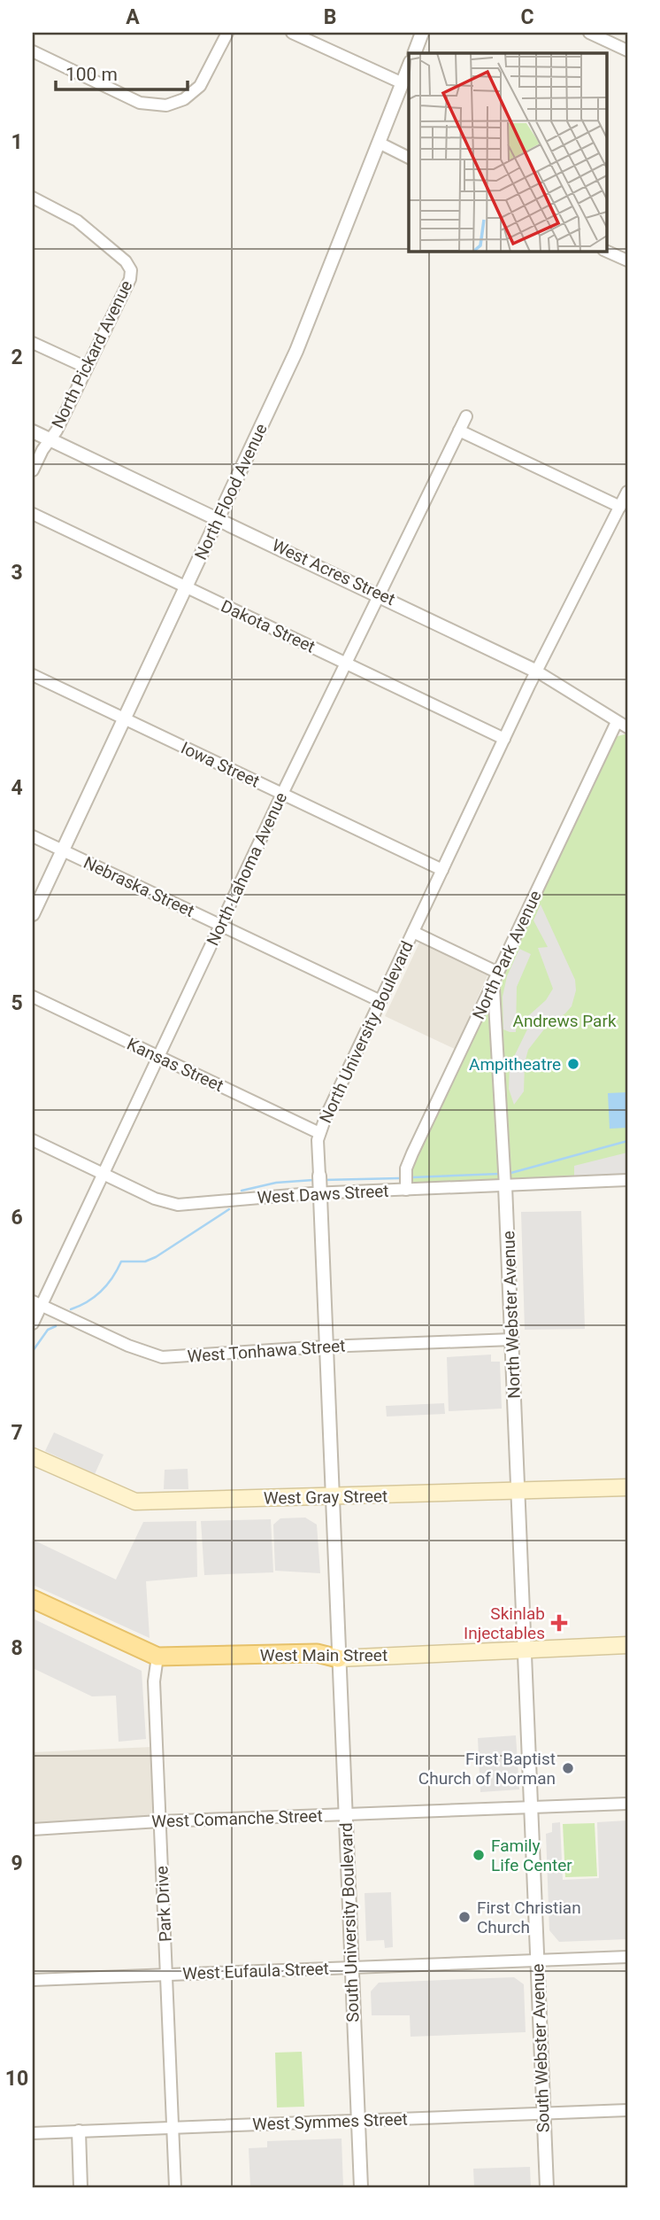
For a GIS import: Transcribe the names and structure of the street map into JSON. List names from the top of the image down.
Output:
{
  "streets": {
    "main road": ["West Gray Street", "West Main Street"],
    "street": [
      "North Pickard Avenue",
      "North Flood Avenue",
      "West Acres Street",
      "Dakota Street",
      "Iowa Street",
      "North Lahoma Avenue",
      "Nebraska Street",
      "North Park Avenue",
      "North University Boulevard",
      "Kansas Street",
      "West Daws Street",
      "North Webster Avenue",
      "West Tonhawa Street",
      "West Comanche Street",
      "Park Drive",
      "South University Boulevard",
      "West Eufaula Street",
      "South Webster Avenue",
      "West Symmes Street"
    ]
  },
  "crossings": [
    ["North Pickard Avenue", "West Acres Street"],
    ["North Flood Avenue", "West Acres Street"],
    ["North Flood Avenue", "Dakota Street"],
    ["North Flood Avenue", "Iowa Street"],
    ["North Flood Avenue", "Nebraska Street"],
    ["West Acres Street", "North Lahoma Avenue"],
    ["West Acres Street", "North Park Avenue"],
    ["West Acres Street", "North University Boulevard"],
    ["Dakota Street", "North Lahoma Avenue"],
    ["Dakota Street", "North University Boulevard"],
    ["Iowa Street", "North Lahoma Avenue"],
    ["Iowa Street", "North University Boulevard"],
    ["North Lahoma Avenue", "Nebraska Street"],
    ["North Lahoma Avenue", "Kansas Street"],
    ["North Lahoma Avenue", "West Daws Street"],
    ["North Lahoma Avenue", "West Tonhawa Street"],
    ["Nebraska Street", "North University Boulevard"],
    ["North Park Avenue", "West Daws Street"],
    ["North Park Avenue", "North Webster Avenue"],
    ["North University Boulevard", "Kansas Street"],
    ["North University Boulevard", "West Daws Street"],
    ["North University Boulevard", "West Tonhawa Street"],
    ["North University Boulevard", "West Gray Street"],
    ["North University Boulevard", "West Main Street"],
    ["North University Boulevard", "South University Boulevard"],
    ["West Daws Street", "North Webster Avenue"],
    ["North Webster Avenue", "West Tonhawa Street"],
    ["North Webster Avenue", "West Gray Street"],
    ["North Webster Avenue", "West Main Street"],
    ["North Webster Avenue", "South Webster Avenue"],
    ["West Main Street", "Park Drive"],
    ["West Main Street", "South University Boulevard"],
    ["West Main Street", "South Webster Avenue"],
    ["West Comanche Street", "Park Drive"],
    ["West Comanche Street", "South University Boulevard"],
    ["West Comanche Street", "South Webster Avenue"],
    ["Park Drive", "West Eufaula Street"],
    ["Park Drive", "West Symmes Street"],
    ["South University Boulevard", "West Eufaula Street"],
    ["South University Boulevard", "West Symmes Street"],
    ["West Eufaula Street", "South Webster Avenue"],
    ["South Webster Avenue", "West Symmes Street"]
  ],
  "parks": ["Andrews Park"],
  "places": {
    "other": [
      "Ampitheatre",
      "First Baptist Church of Norman",
      "Family Life Center",
      "First Christian Church"
    ],
    "health": ["Skinlab Injectables"]
  },
  "scale_bar": "100 m",
  "grid": {
    "columns": ["A", "B", "C"],
    "rows": [
      "1",
      "2",
      "3",
      "4",
      "5",
      "6",
      "7",
      "8",
      "9",
      "10"
    ]
  }
}
